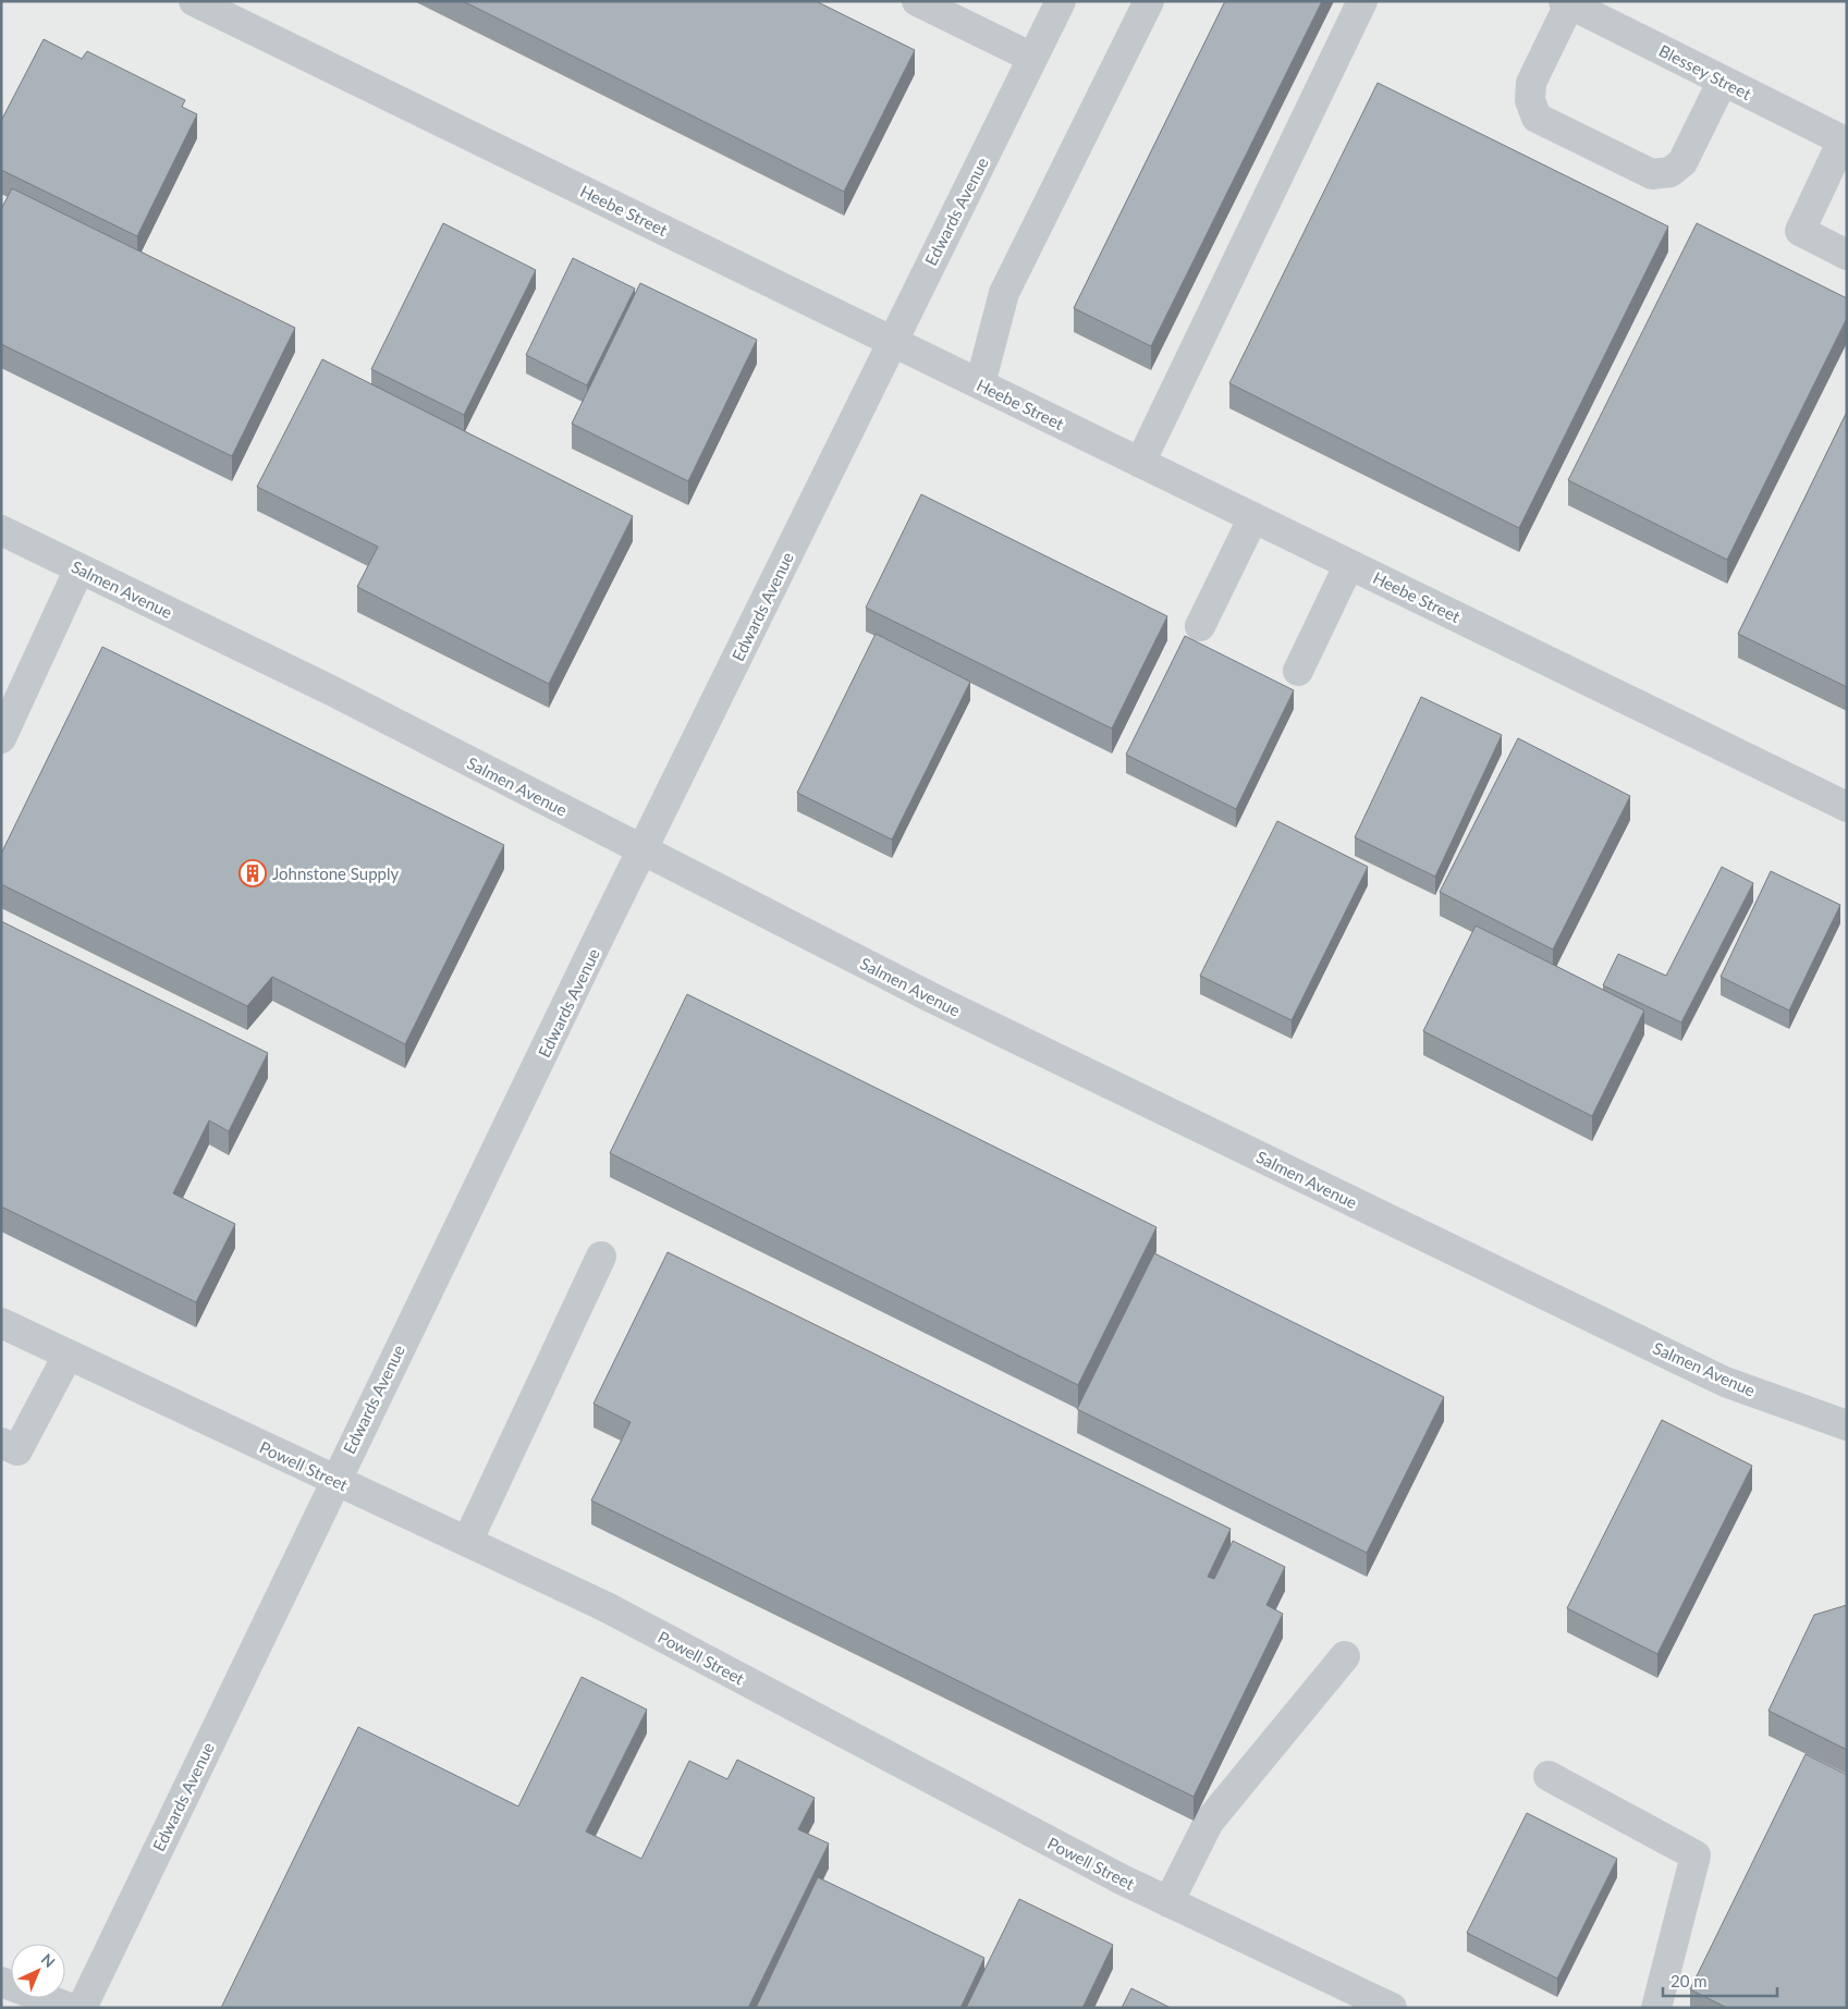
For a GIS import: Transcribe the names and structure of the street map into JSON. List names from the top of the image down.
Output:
{
  "streets": {
    "street": [
      "Blessey Street",
      "Heebe Street",
      "Edwards Avenue",
      "Salmen Avenue",
      "Powell Street"
    ]
  },
  "crossings": [
    ["Heebe Street", "Edwards Avenue"],
    ["Edwards Avenue", "Salmen Avenue"],
    ["Edwards Avenue", "Powell Street"]
  ],
  "places": {
    "building": ["Johnstone Supply"]
  },
  "scale_bar": "20 m",
  "north": "top right"
}
